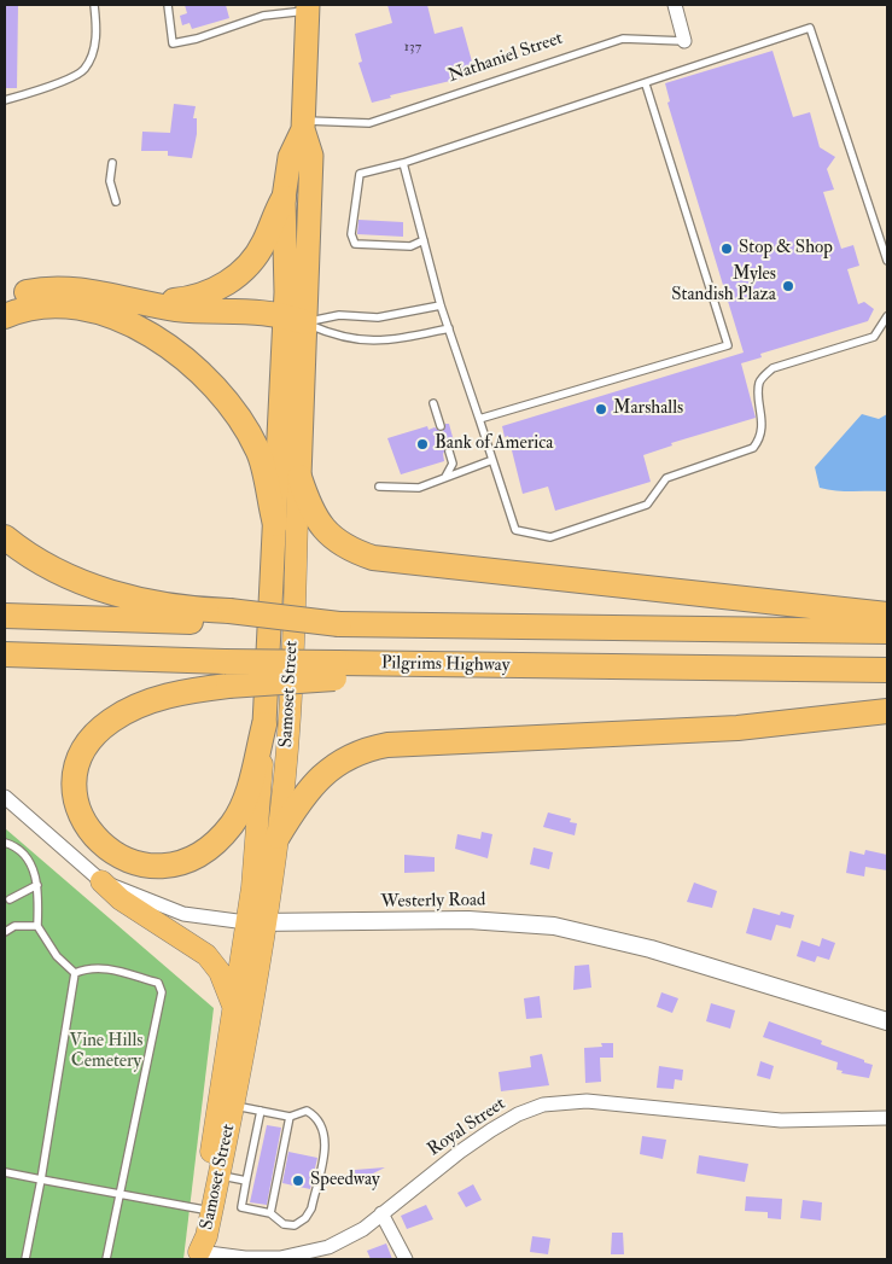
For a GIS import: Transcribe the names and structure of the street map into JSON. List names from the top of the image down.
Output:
{
  "streets": {
    "highway": ["Pilgrims Highway", "Samoset Street"],
    "street": ["Nathaniel Street", "Westerly Road", "Royal Street"]
  },
  "crossings": [
    ["Nathaniel Street", "Samoset Street"],
    ["Samoset Street", "Westerly Road"],
    ["Samoset Street", "Royal Street"]
  ],
  "parks": ["Vine Hills Cemetery"],
  "places": [
    "Stop & Shop",
    "Myles Standish Plaza",
    "Marshalls",
    "Bank of America",
    "Speedway"
  ],
  "house_numbers": ["137"]
}
